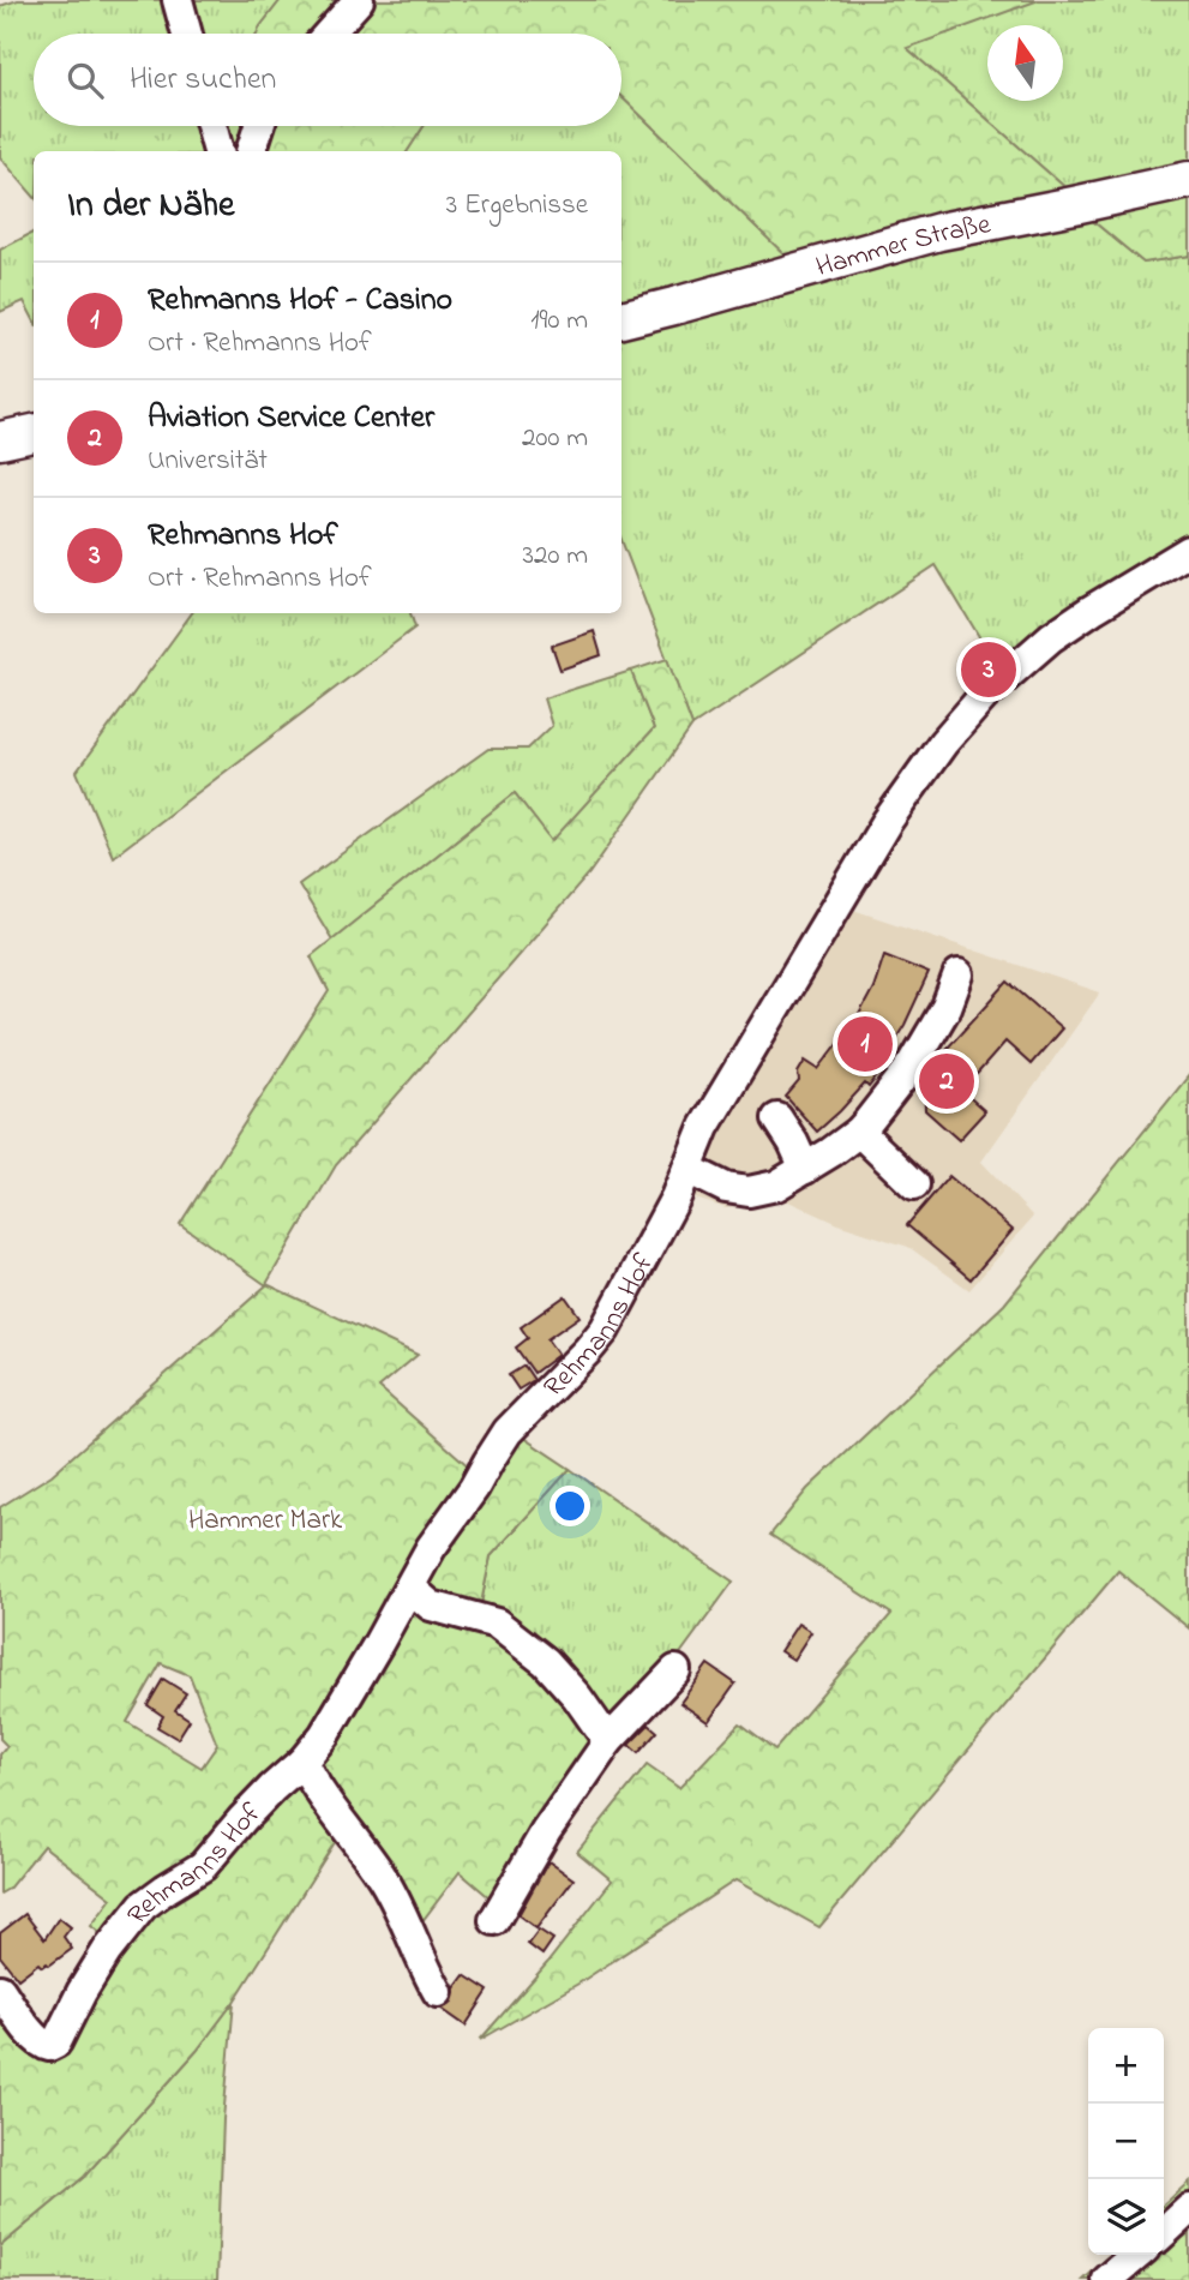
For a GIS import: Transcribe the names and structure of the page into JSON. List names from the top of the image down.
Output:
{
  "streets": {
    "main road": ["Hammer Straße"],
    "street": ["Rehmanns Hof"]
  },
  "parks": ["Hammer Mark"],
  "north": "top",
  "page": {
    "search": "Hier suchen",
    "heading": ["In der Nähe", "3 Ergebnisse"],
    "list": [
      {
        "mark": "1",
        "name": "Rehmanns Hof - Casino",
        "note": "Ort · Rehmanns Hof",
        "value": "190 m"
      },
      {
        "mark": "2",
        "name": "Aviation Service Center",
        "note": "Universität",
        "value": "200 m"
      },
      {
        "mark": "3",
        "name": "Rehmanns Hof",
        "note": "Ort · Rehmanns Hof",
        "value": "320 m"
      }
    ],
    "pins": ["3", "1", "2"],
    "map_buttons": ["+", "−"]
  }
}
